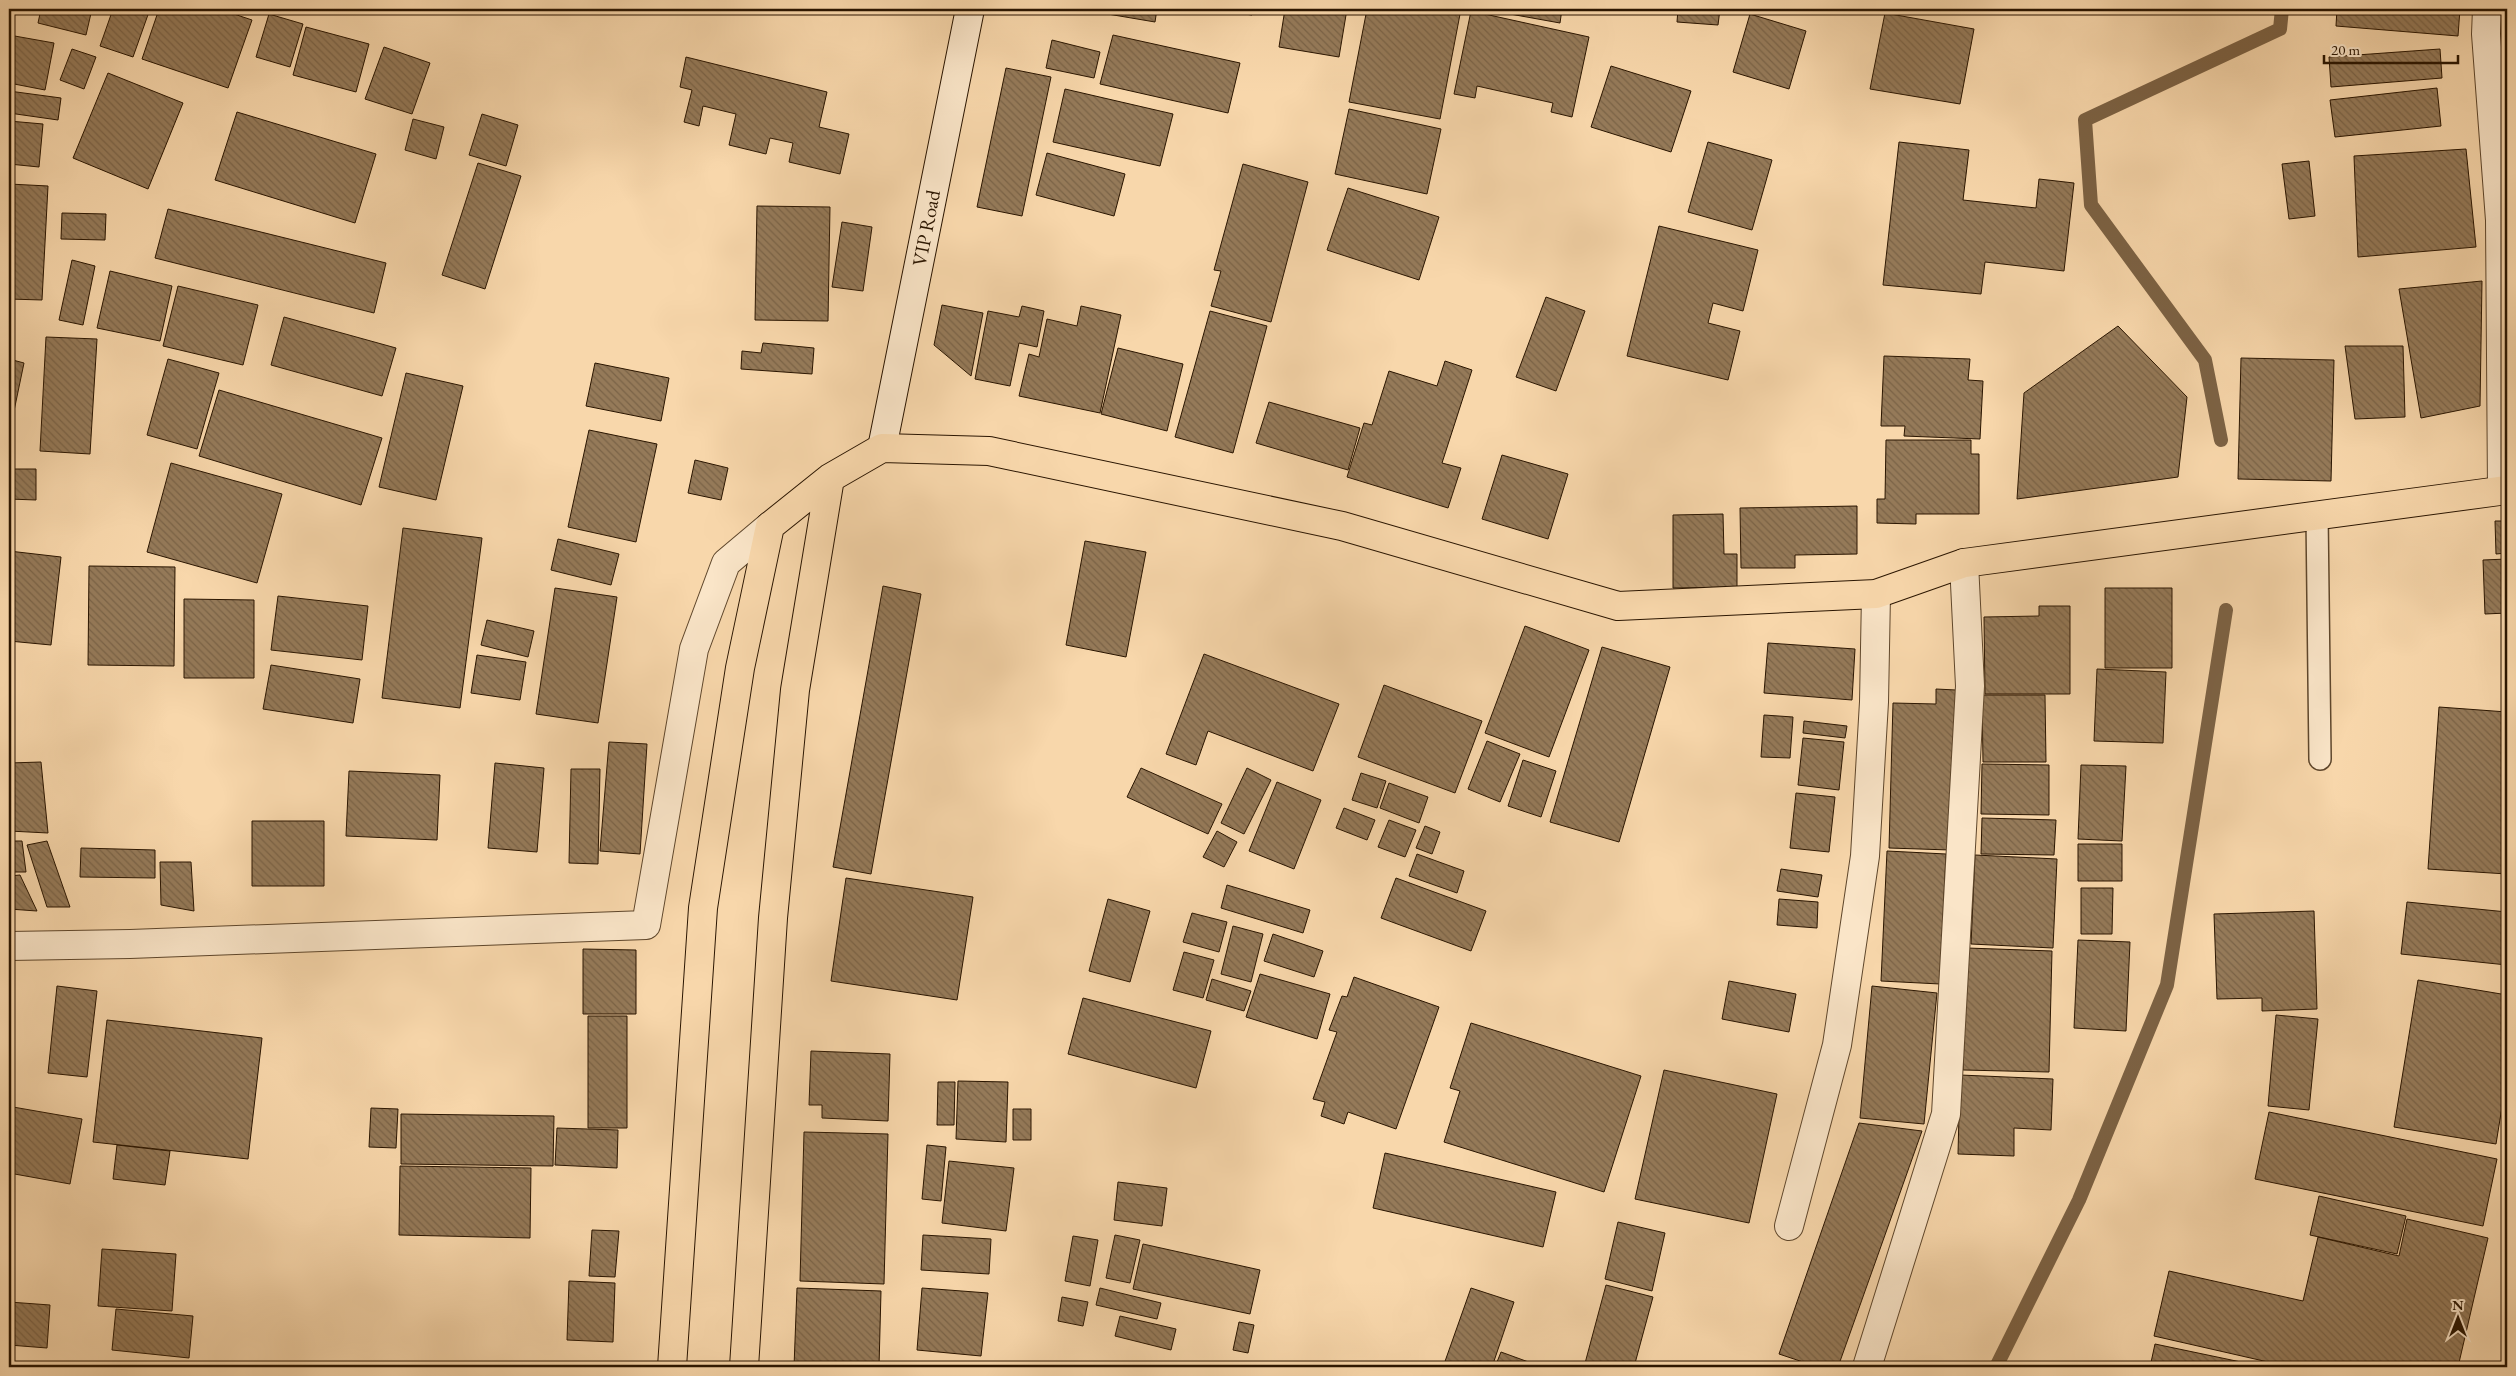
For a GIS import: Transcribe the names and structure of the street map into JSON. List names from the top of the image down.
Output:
{
  "streets": {
    "street": ["VIP Road"]
  },
  "scale_bar": "20 m",
  "north": "top"
}
